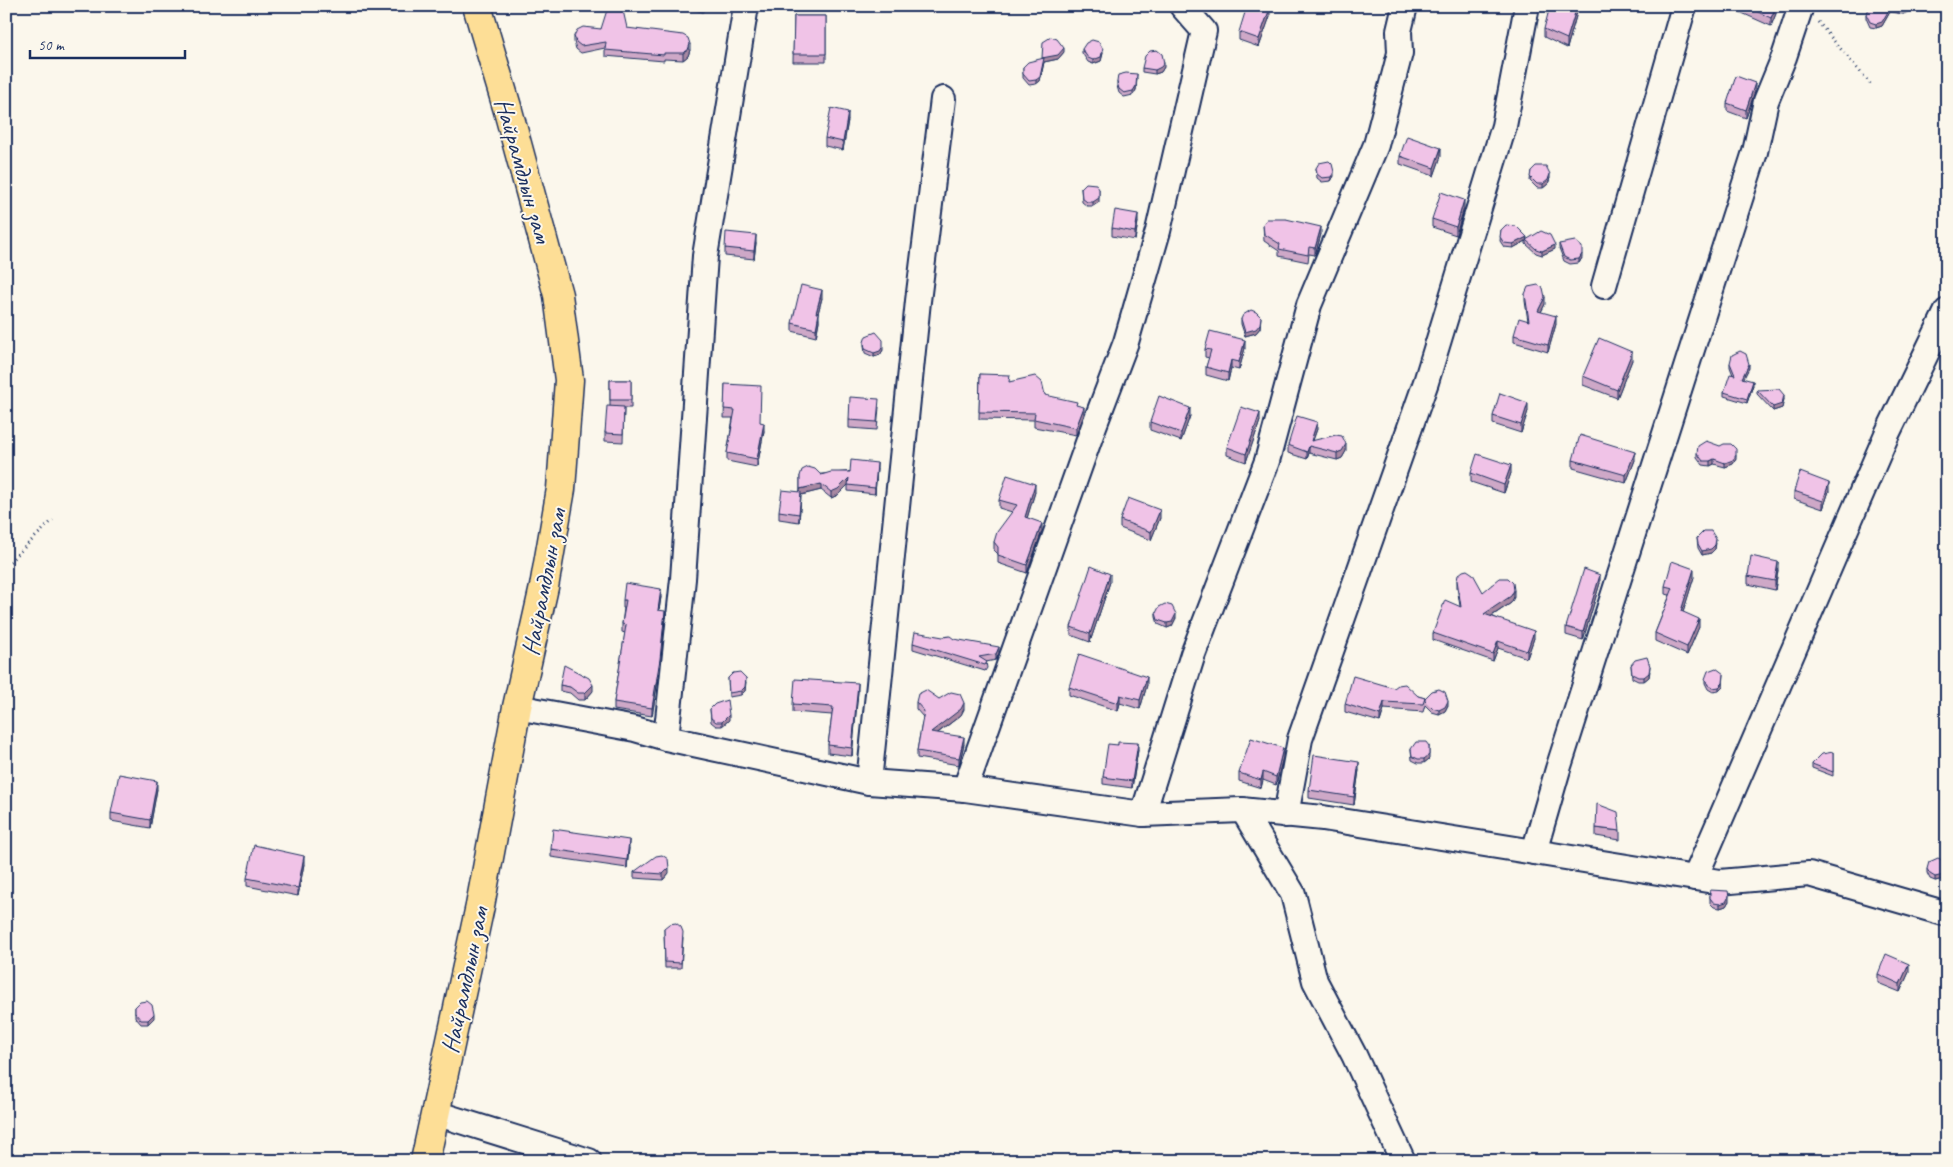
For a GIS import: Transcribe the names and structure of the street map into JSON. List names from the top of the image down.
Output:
{
  "streets": {
    "main road": ["Найрамдлын зам"]
  },
  "scale_bar": "50 m"
}
